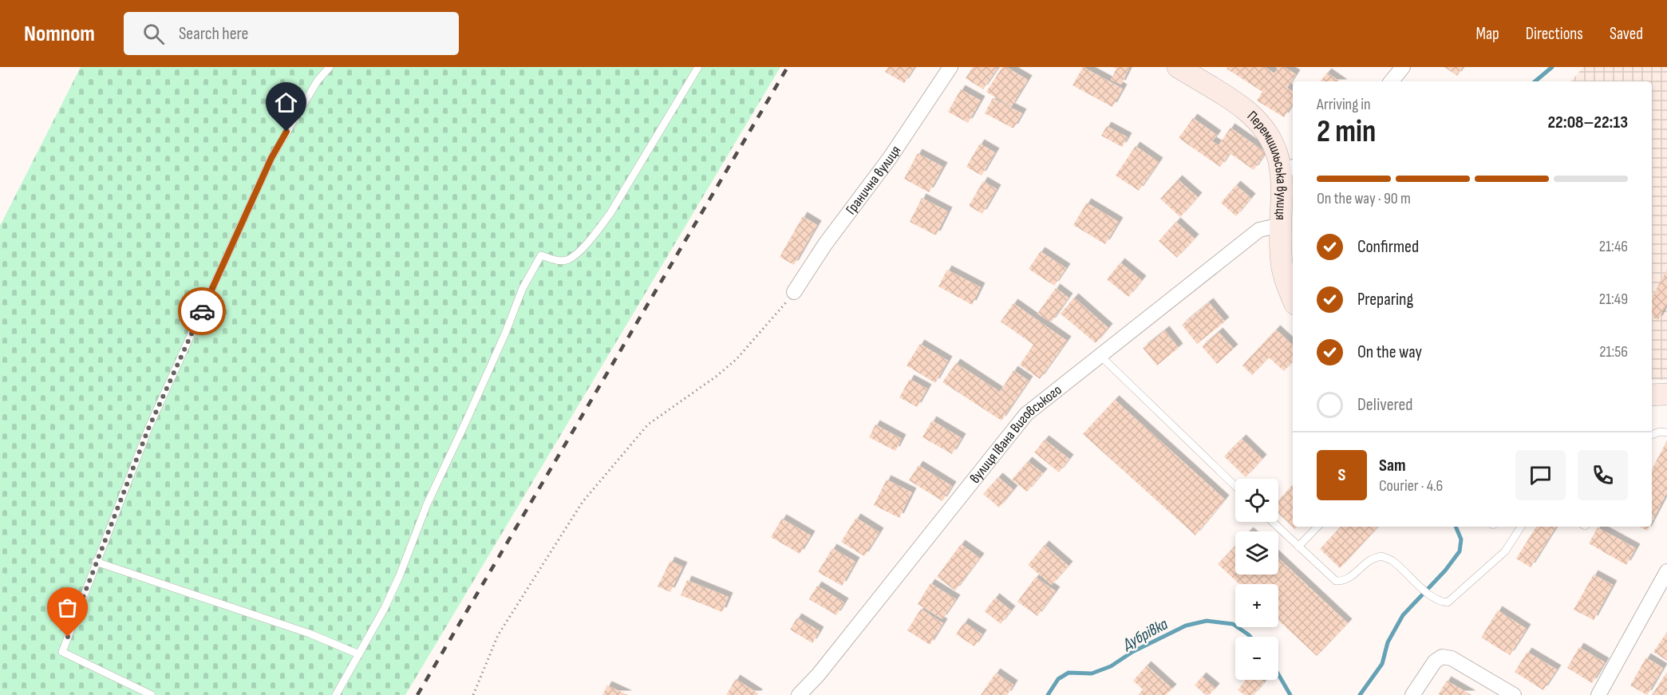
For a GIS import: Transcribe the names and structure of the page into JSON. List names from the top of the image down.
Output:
{
  "streets": {
    "main road": ["Перемишльська вулиця"],
    "street": ["Гранична вулиця", "вулиця Івана Виговського"]
  },
  "crossings": [
    ["Перемишльська вулиця", "вулиця Івана Виговського"]
  ],
  "water": ["Дубрівка"],
  "page": {
    "header": "Nomnom",
    "search": "Search here",
    "nav": ["Map", "Directions", "Saved"],
    "heading": ["2 min", "Arriving in", "22:08–22:13"],
    "panel": ["Sam", "Courier · 4.6"],
    "bar": "On the way · 90 m",
    "list": [
      ["Confirmed", "21:46"],
      ["Preparing", "21:49"],
      ["On the way", "21:56"],
      "Delivered"
    ],
    "round": "S",
    "map_buttons": ["+", "−"]
  }
}
